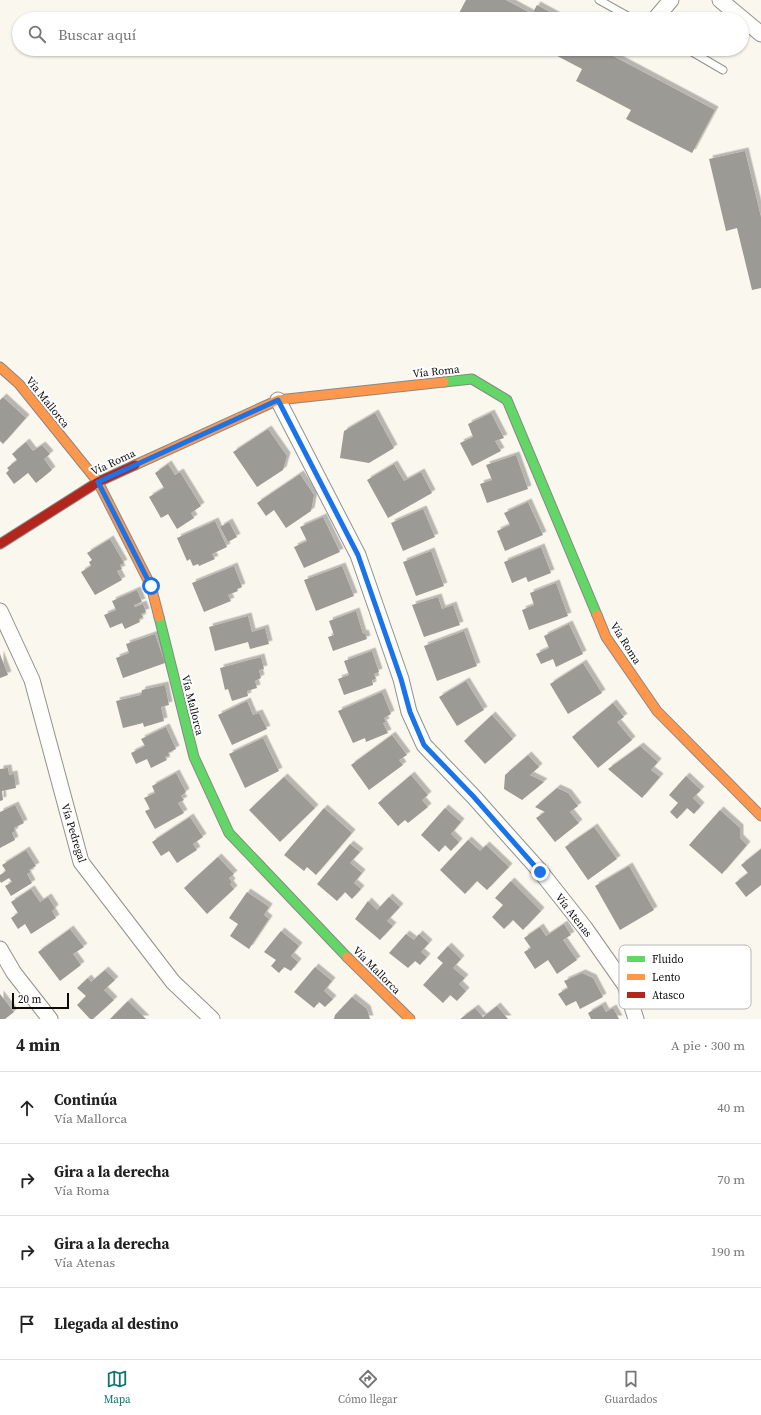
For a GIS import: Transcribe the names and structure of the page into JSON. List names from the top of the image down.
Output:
{
  "streets": {
    "street": [
      "Vía Roma",
      "Vía Mallorca",
      "Vía Pedregal",
      "Vía Atenas"
    ]
  },
  "crossings": [
    ["Vía Roma", "Vía Mallorca"],
    ["Vía Roma", "Vía Atenas"]
  ],
  "legend": ["Fluido", "Lento", "Atasco"],
  "scale_bar": "20 m",
  "page": {
    "search": "Buscar aquí",
    "scale": "20 m",
    "heading": ["4 min", "A pie · 300 m"],
    "list": [
      ["Continúa", "Vía Mallorca", "40 m"],
      ["Gira a la derecha", "Vía Roma", "70 m"],
      ["Gira a la derecha", "Vía Atenas", "190 m"],
      "Llegada al destino"
    ],
    "nav": ["Mapa", "Cómo llegar", "Guardados"]
  }
}
